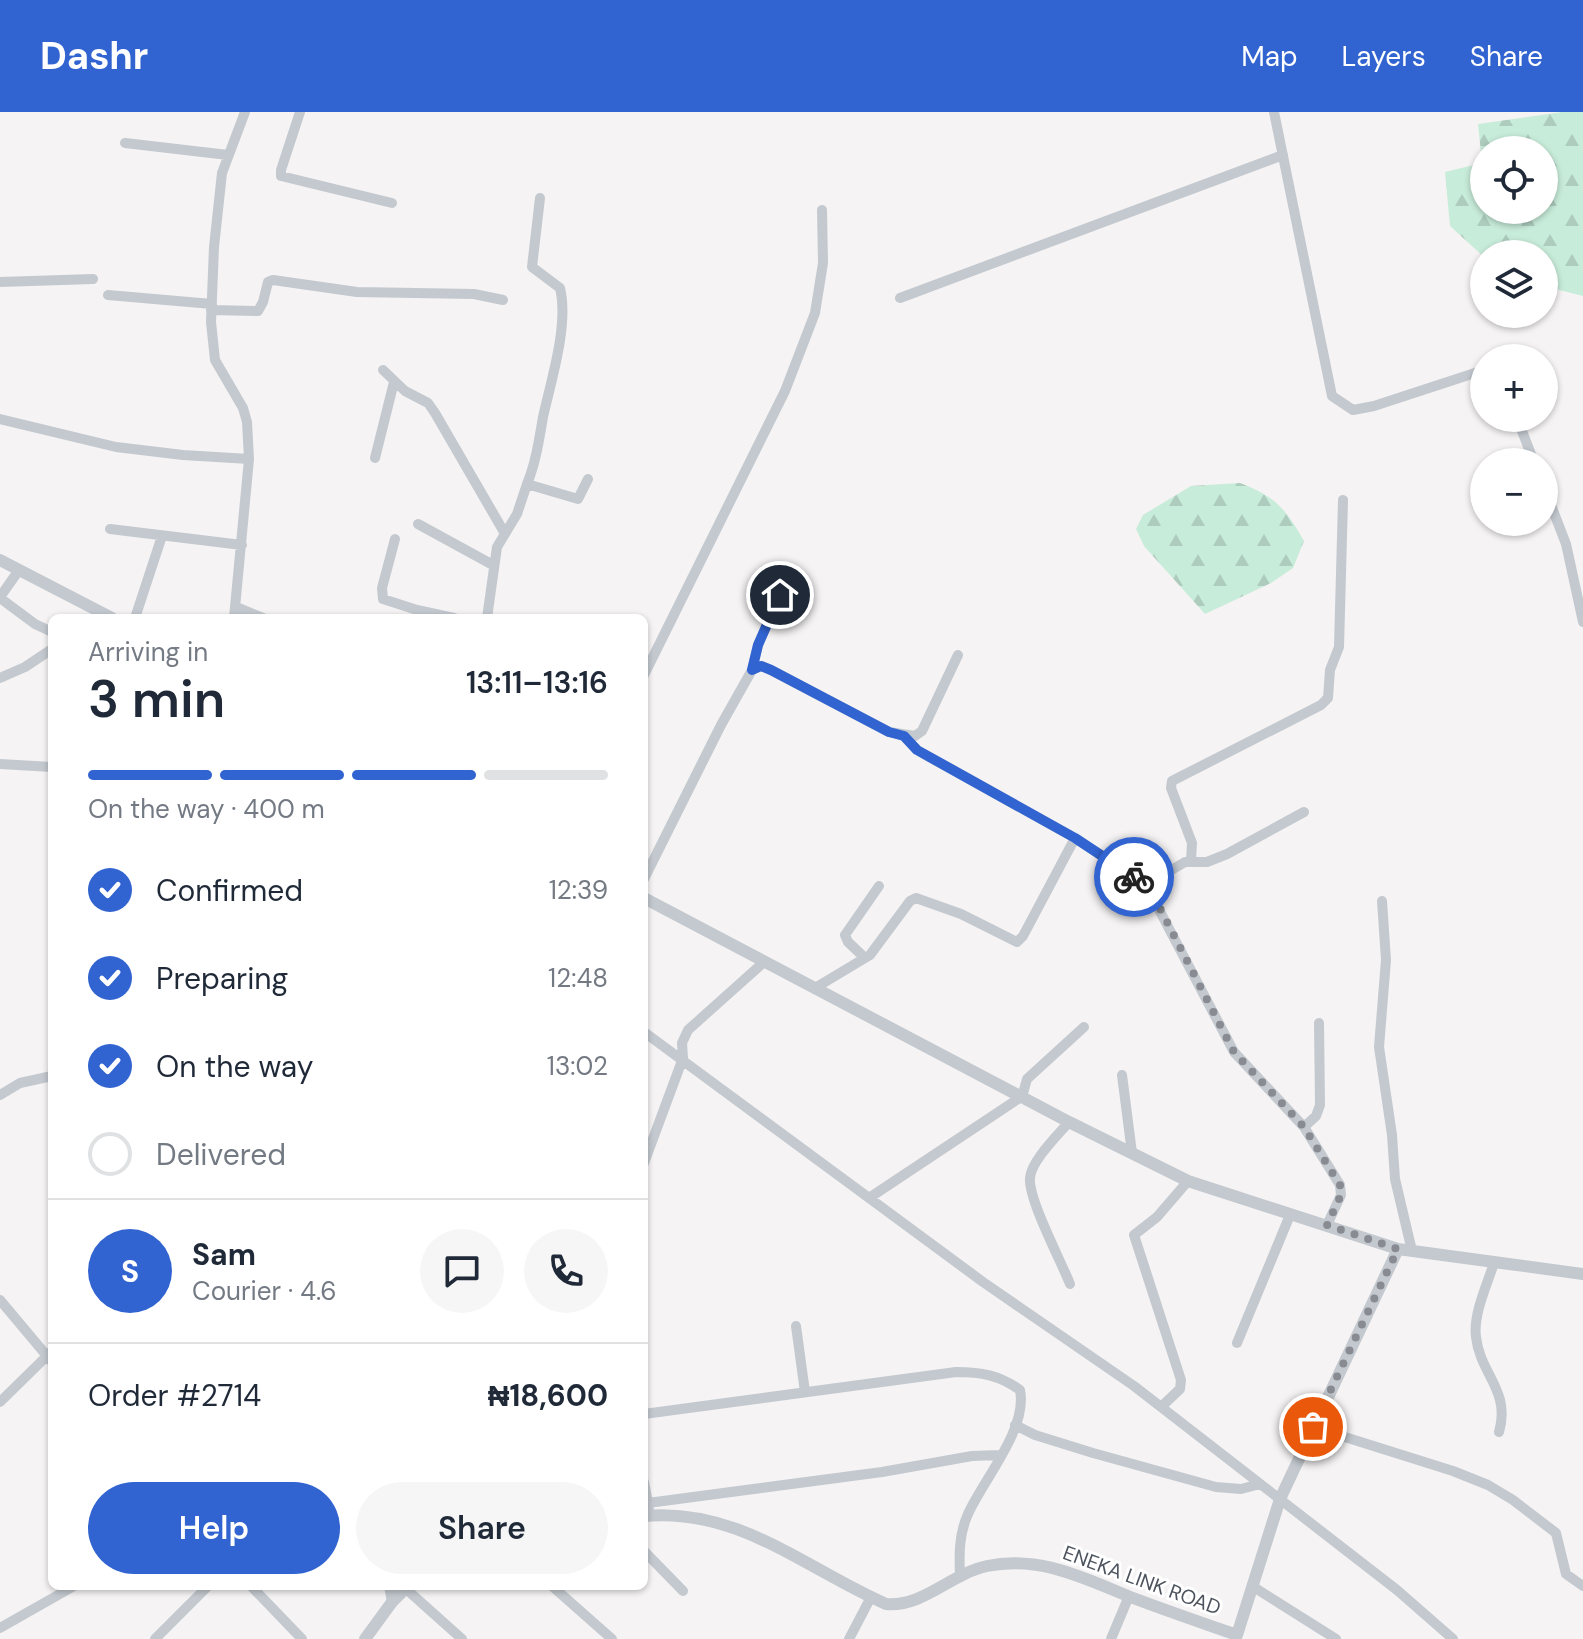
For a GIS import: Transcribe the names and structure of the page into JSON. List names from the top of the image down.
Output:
{
  "streets": {
    "street": ["ENEKA LINK ROAD"]
  },
  "page": {
    "header": "Dashr",
    "nav": ["Map", "Layers", "Share"],
    "map_buttons": ["+", "−"],
    "heading": ["3 min", "Arriving in", "13:11–13:16"],
    "panel": [
      "Sam",
      "Courier · 4.6",
      "Order #2714",
      "₦18,600"
    ],
    "bar": "On the way · 400 m",
    "list": [
      ["Confirmed", "12:39"],
      ["Preparing", "12:48"],
      ["On the way", "13:02"],
      "Delivered"
    ],
    "round": "S",
    "buttons": ["Help", "Share"]
  }
}
